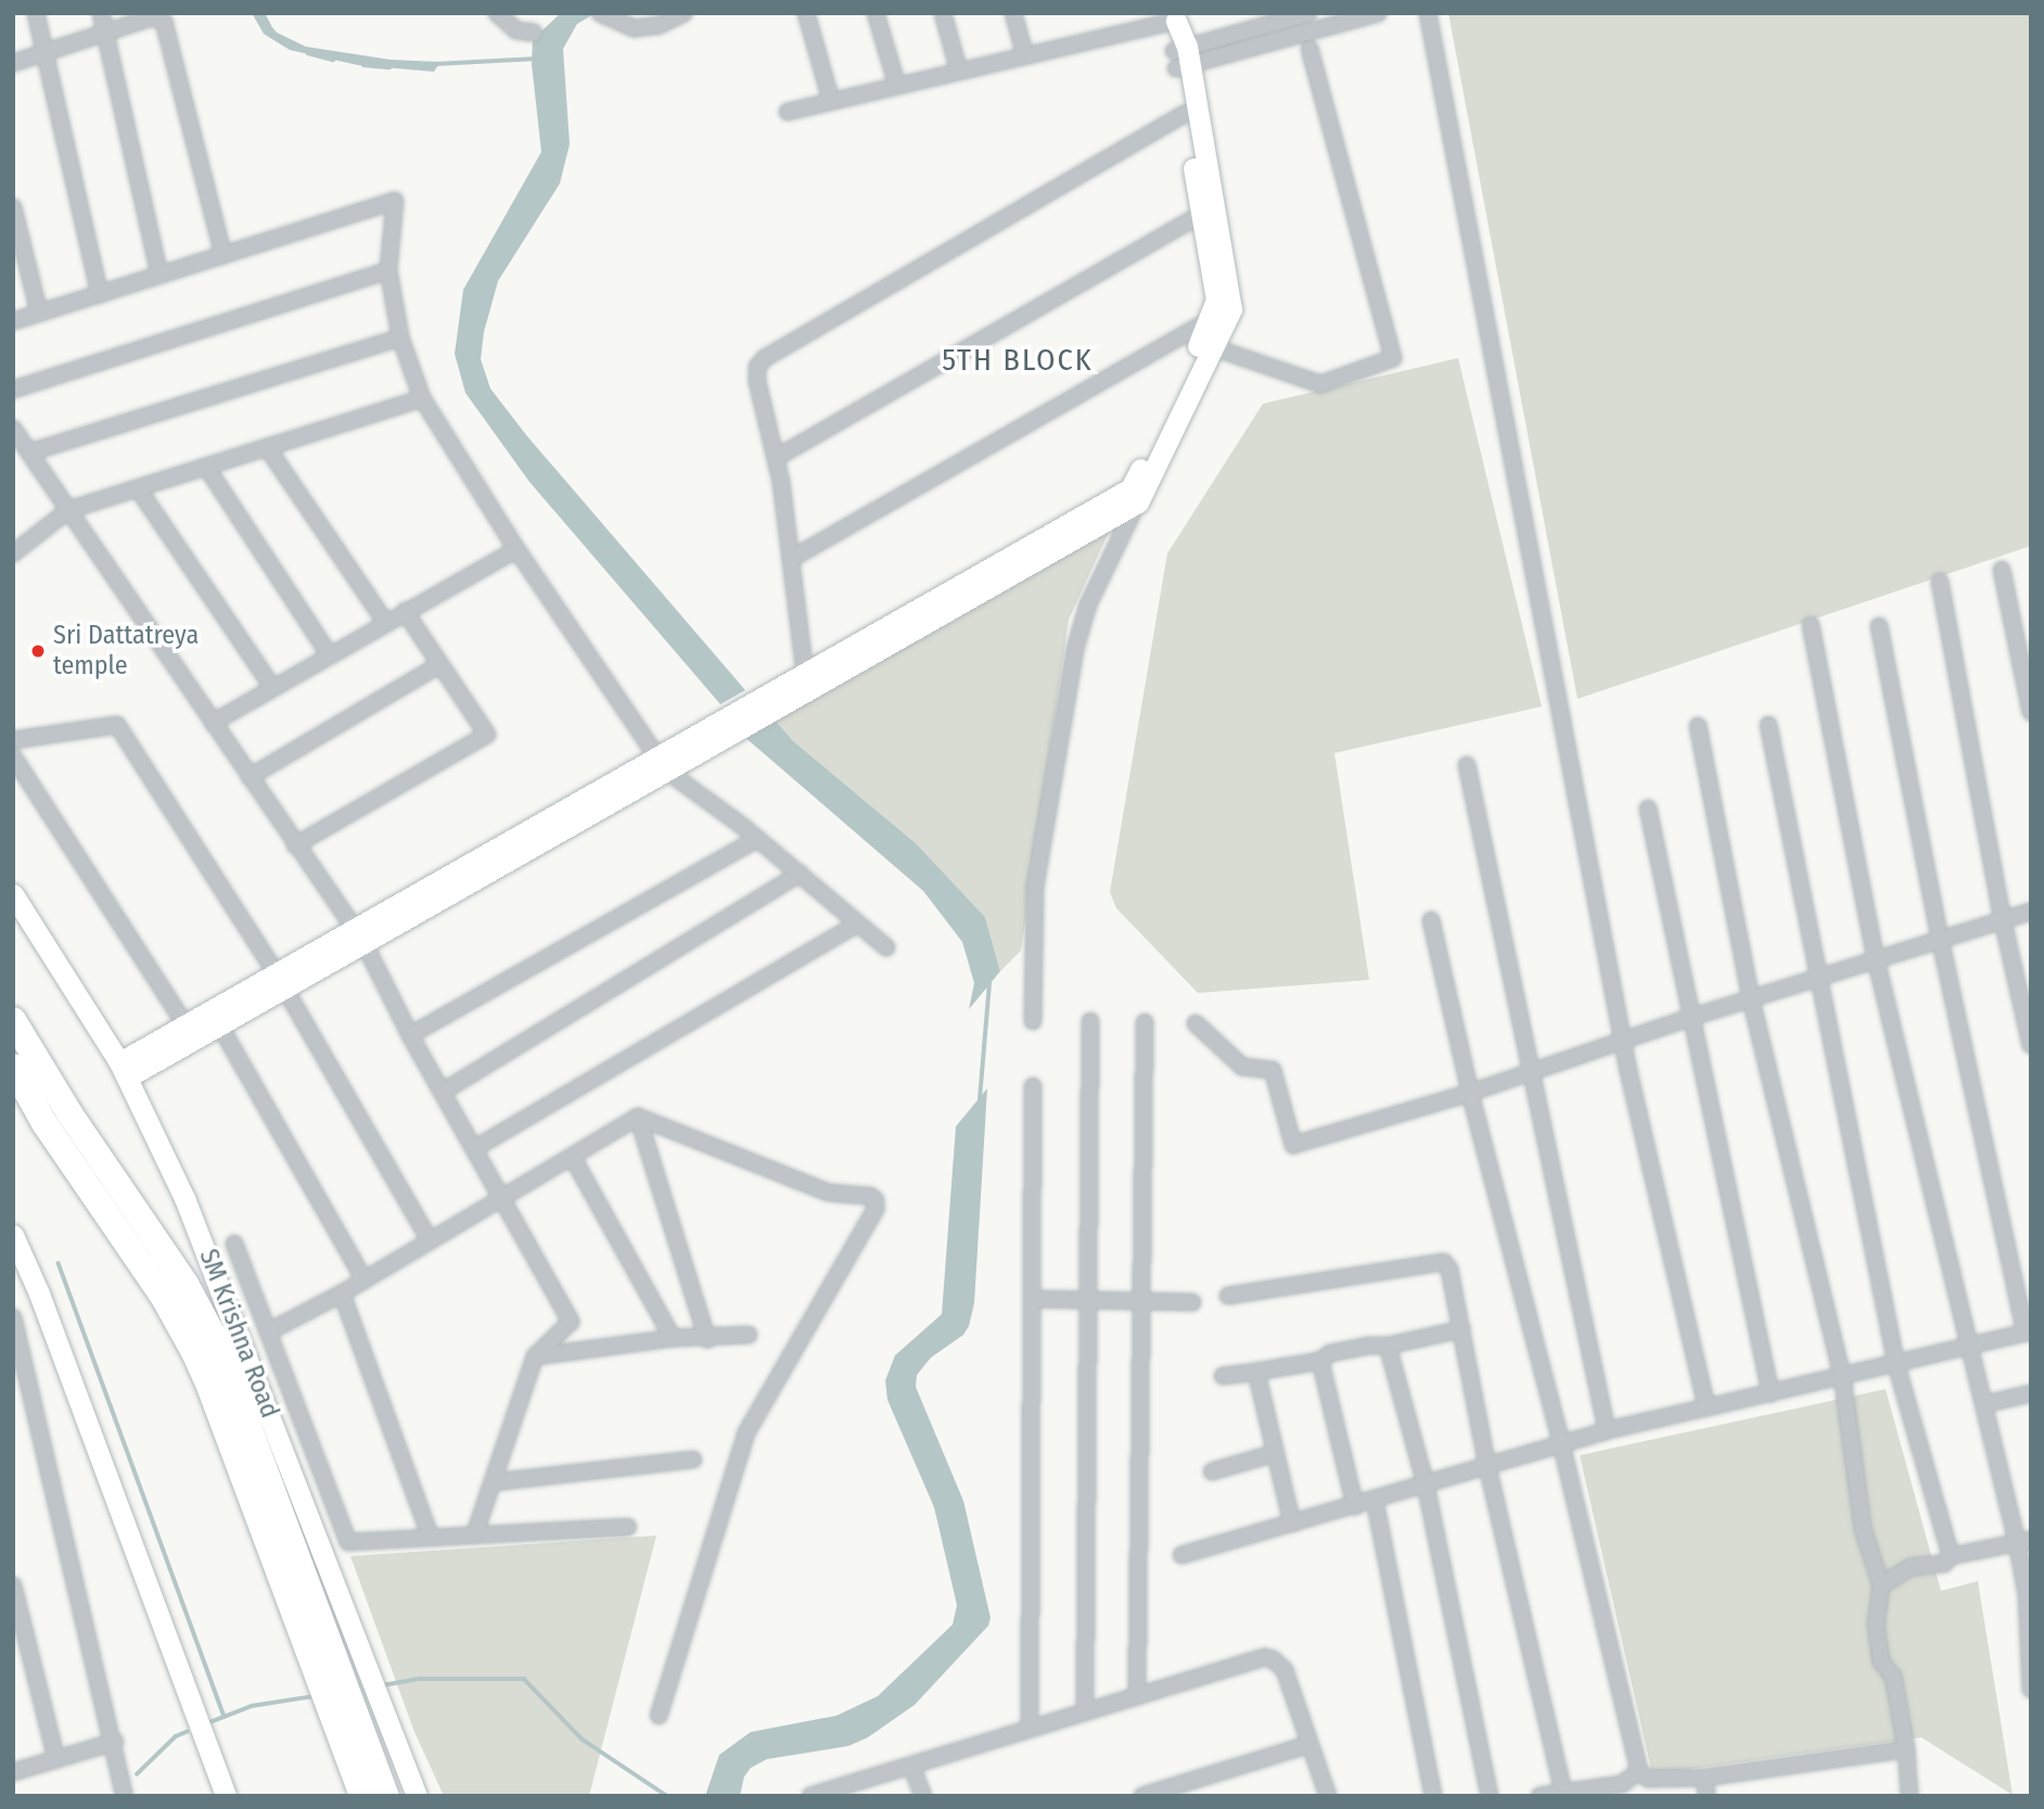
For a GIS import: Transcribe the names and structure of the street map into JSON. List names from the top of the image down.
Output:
{
  "streets": {
    "highway": ["SM Krishna Road"]
  },
  "districts": ["5TH BLOCK"],
  "places": ["Sri Dattatreya temple"]
}
